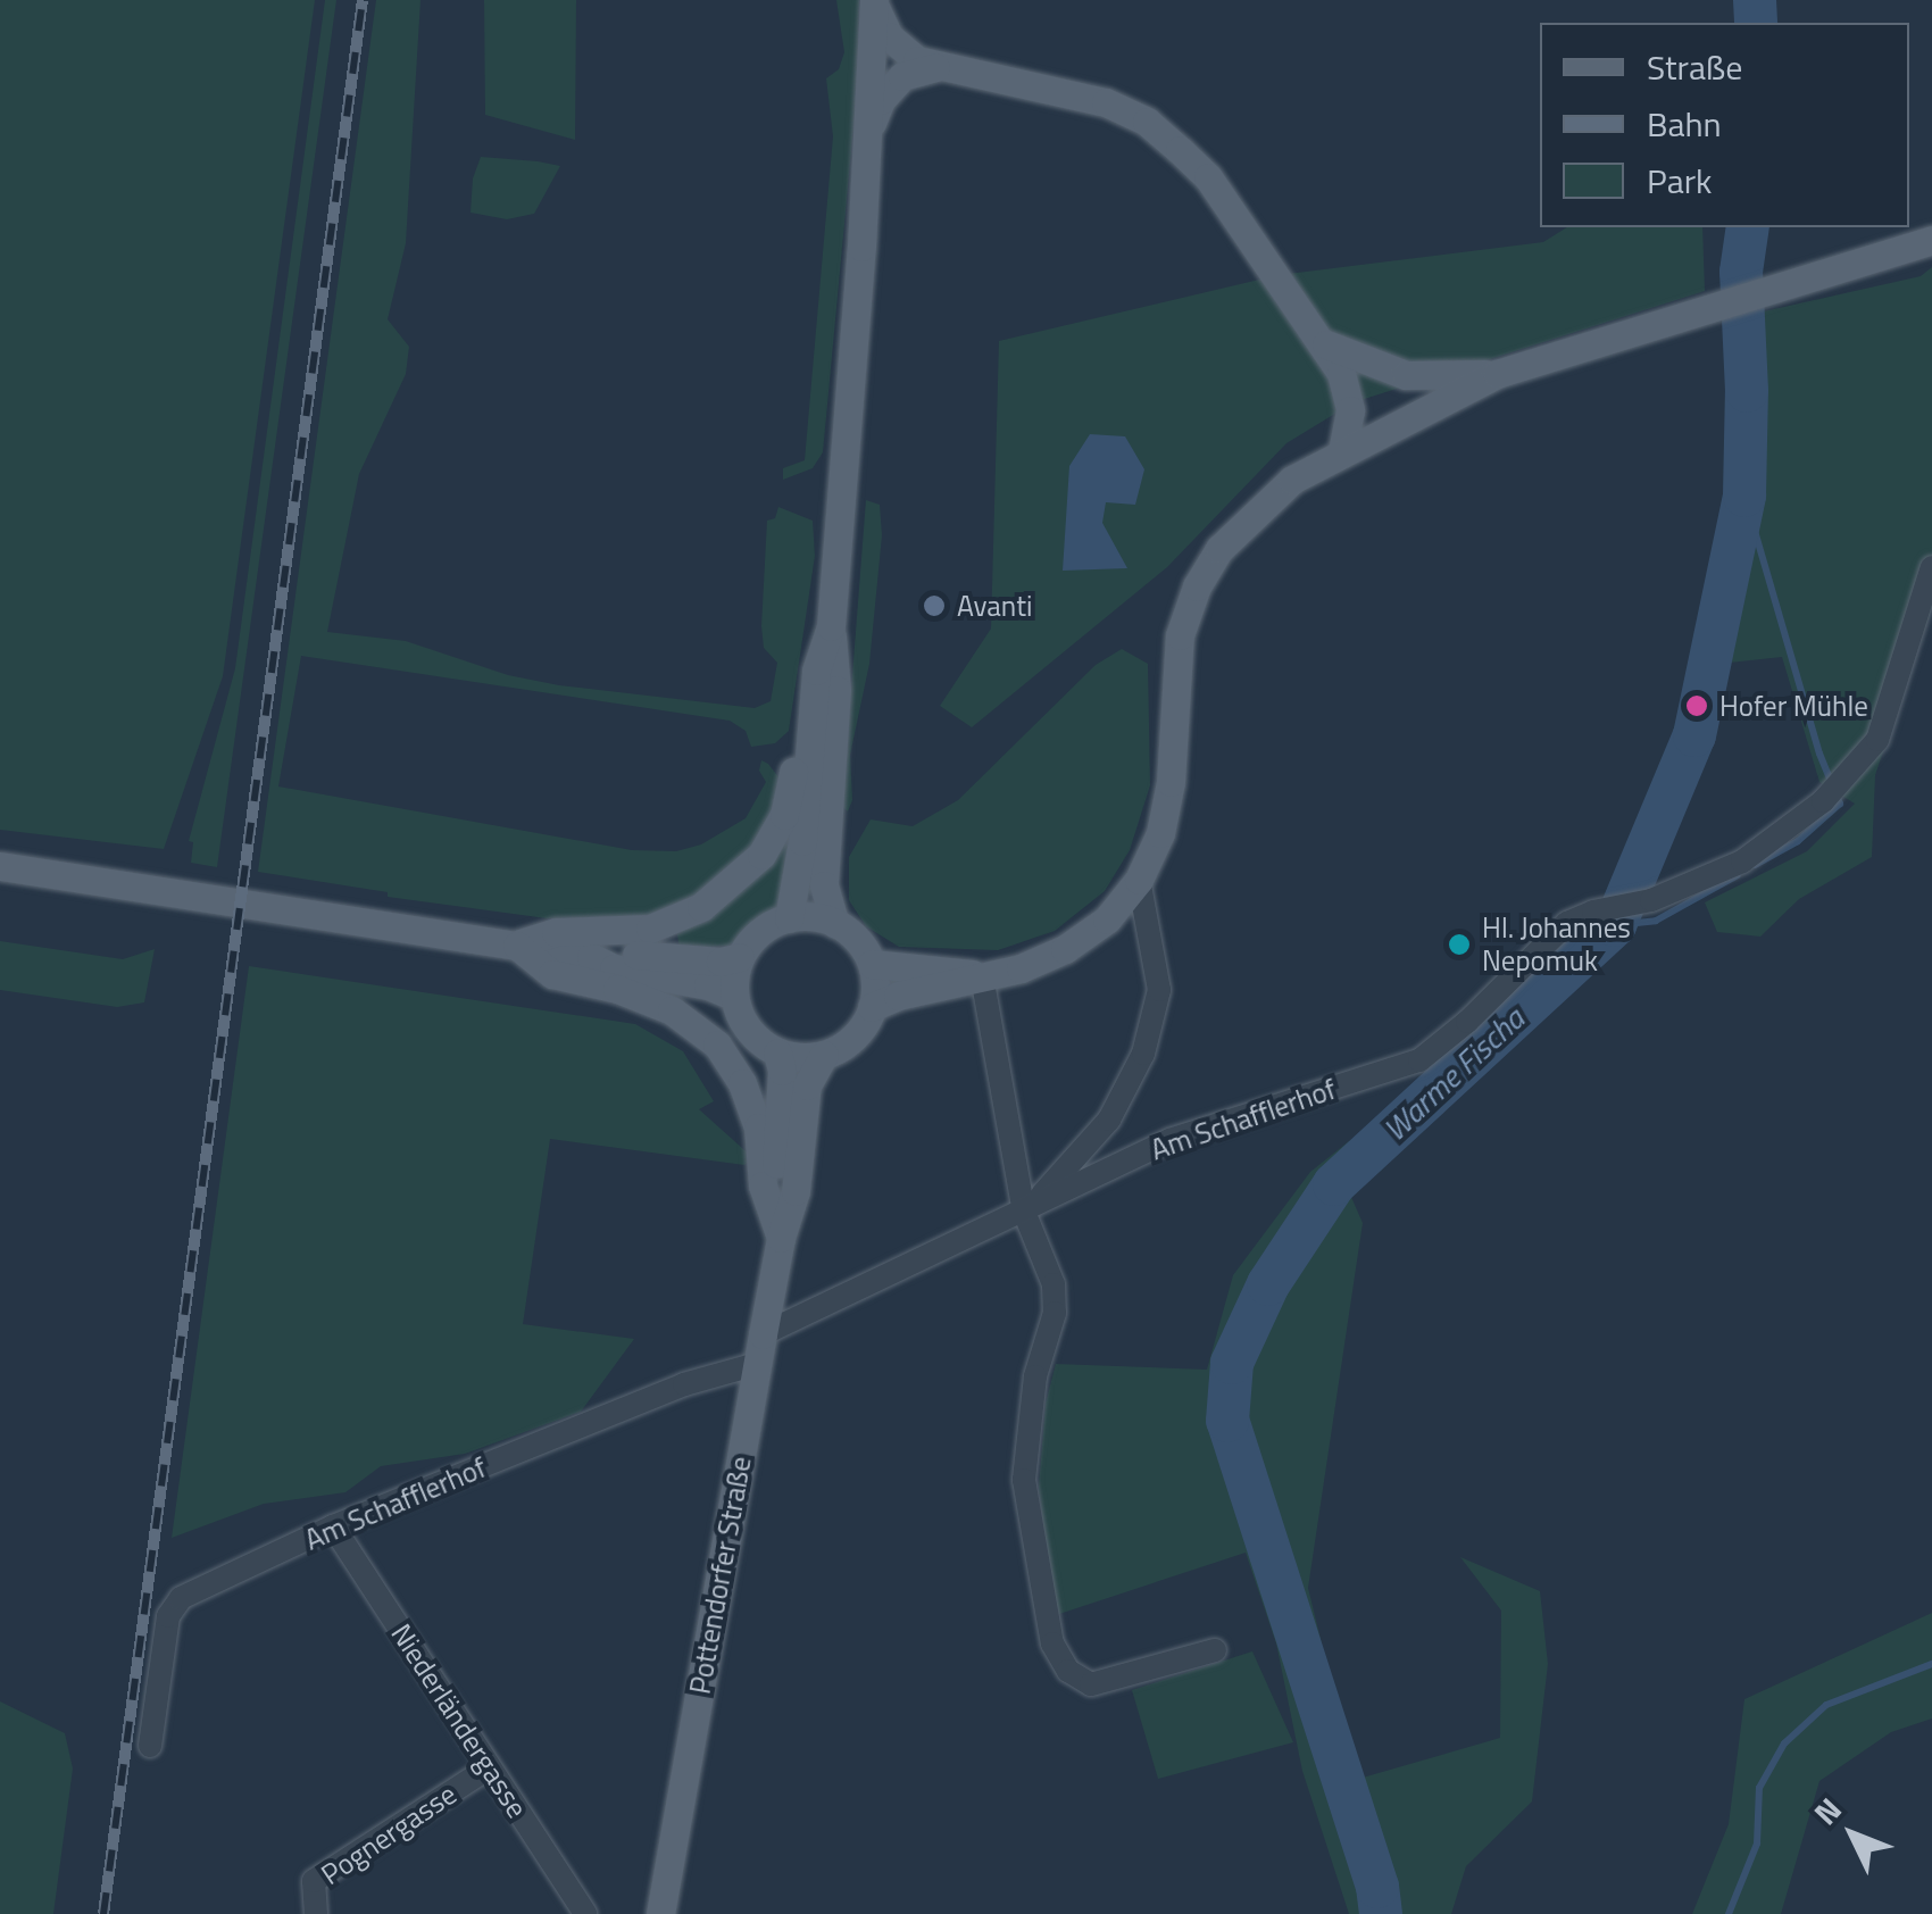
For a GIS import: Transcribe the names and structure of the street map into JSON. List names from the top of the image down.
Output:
{
  "streets": {
    "main road": ["Pottendorfer Straße"],
    "street": ["Am Schafflerhof", "Niederländergasse", "Pognergasse"]
  },
  "crossings": [
    ["Am Schafflerhof", "Pottendorfer Straße"],
    ["Am Schafflerhof", "Niederländergasse"],
    ["Niederländergasse", "Pognergasse"]
  ],
  "water": ["Warme Fischa"],
  "places": ["Avanti", "Hofer Mühle", "Hl. Johannes Nepomuk"],
  "legend": ["Straße", "Bahn", "Park"],
  "north": "top left"
}
